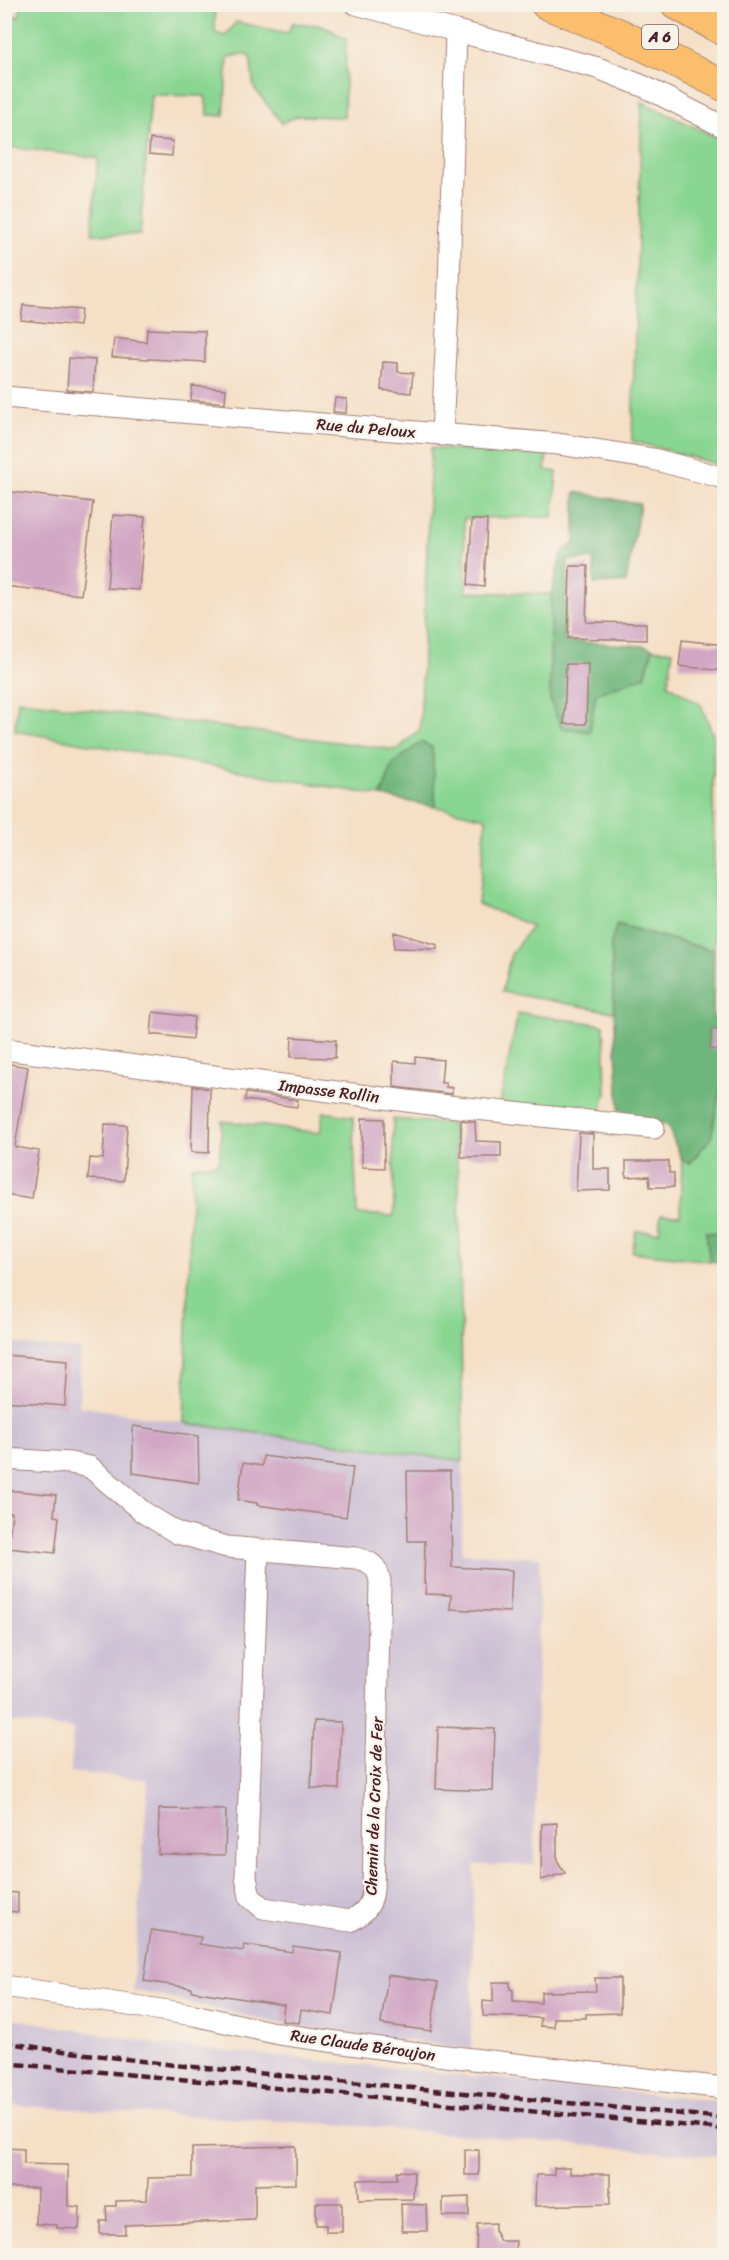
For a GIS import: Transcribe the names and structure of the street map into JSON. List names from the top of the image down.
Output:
{
  "streets": {
    "highway": ["A 6"],
    "street": [
      "Rue du Peloux",
      "Impasse Rollin",
      "Chemin de la Croix de Fer",
      "Rue Claude Béroujon"
    ]
  }
}
